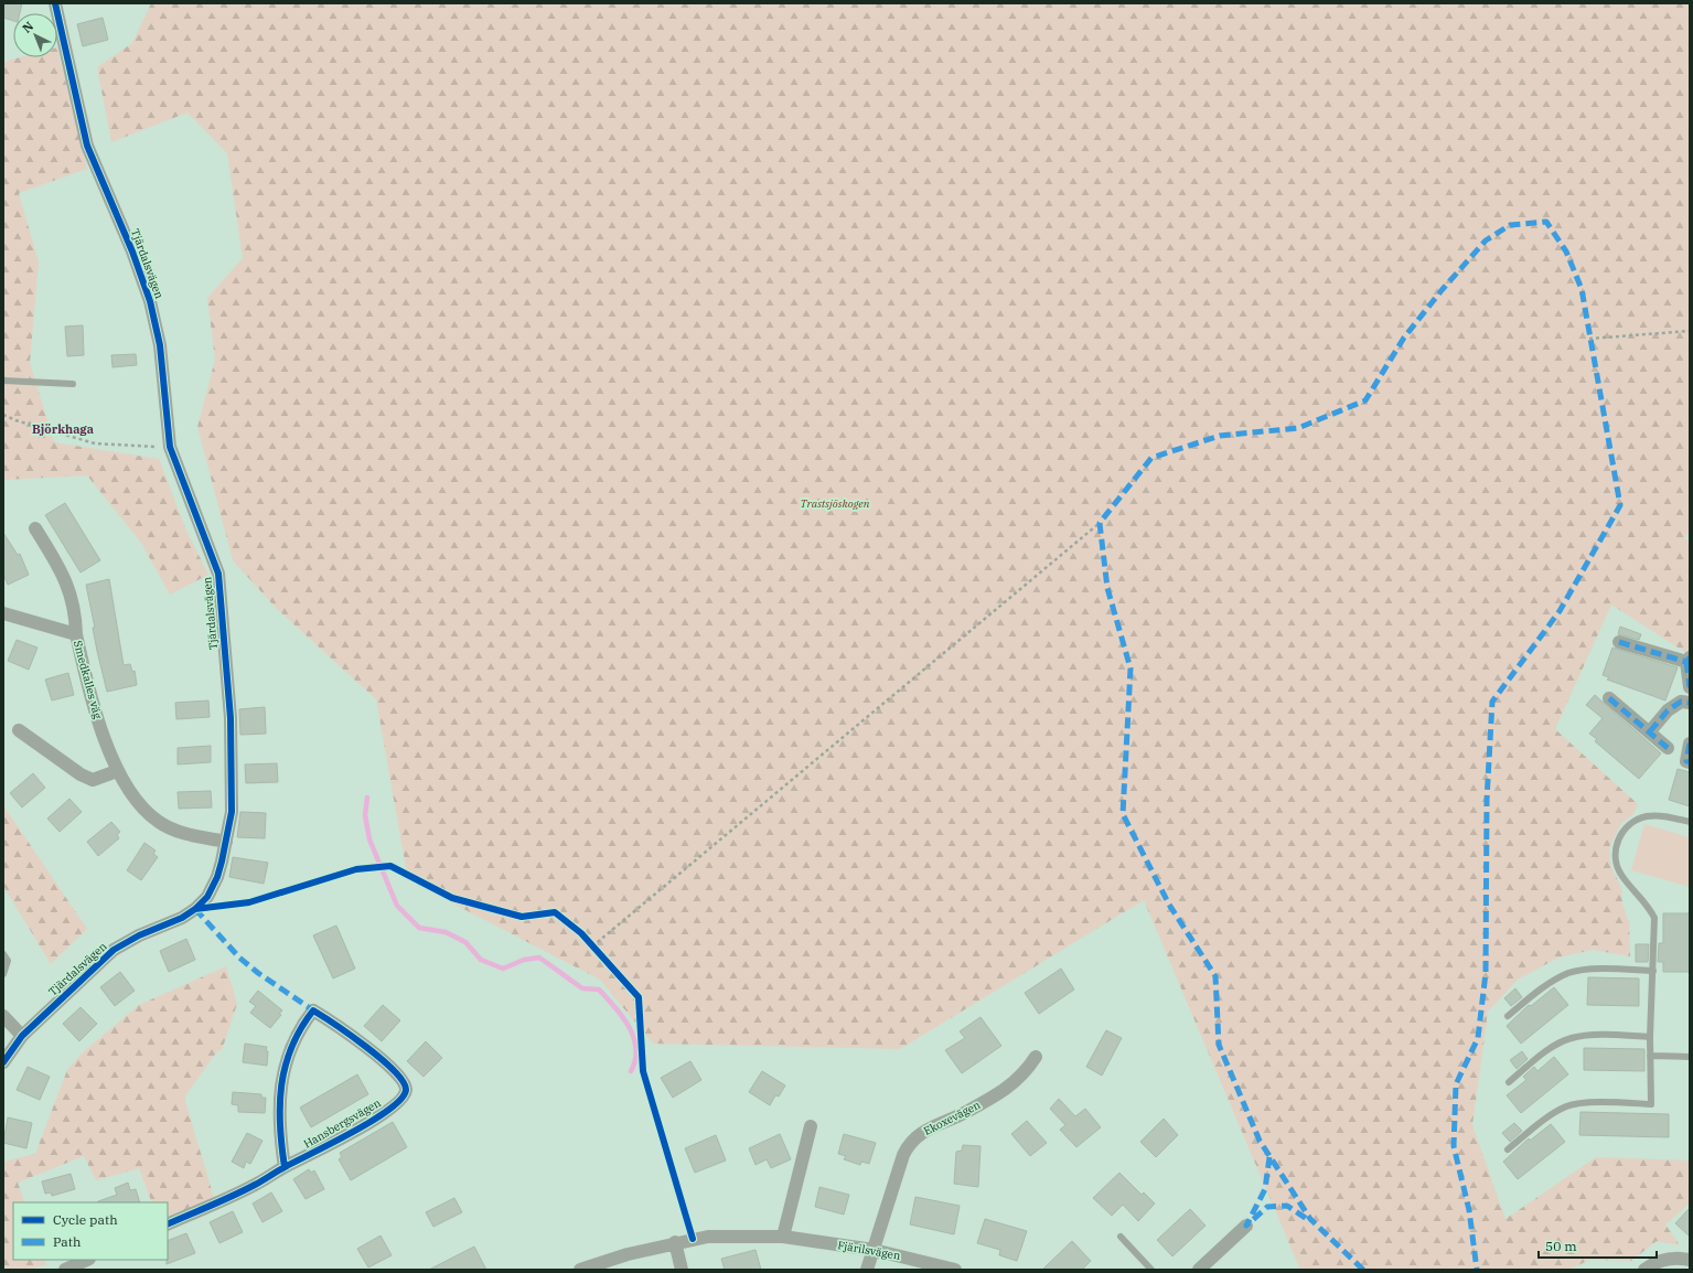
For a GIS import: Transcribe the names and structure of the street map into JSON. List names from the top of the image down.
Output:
{
  "streets": {
    "street": [
      "Tjärdalsvägen",
      "Smedkalles väg",
      "Ekoxevägen",
      "Hansbergsvägen",
      "Fjärilsvägen"
    ]
  },
  "crossings": [
    ["Tjärdalsvägen", "Smedkalles väg"],
    ["Ekoxevägen", "Fjärilsvägen"]
  ],
  "districts": ["Björkhaga"],
  "parks": ["Trastsjöskogen"],
  "legend": ["Cycle path", "Path"],
  "scale_bar": "50 m",
  "north": "top left"
}
